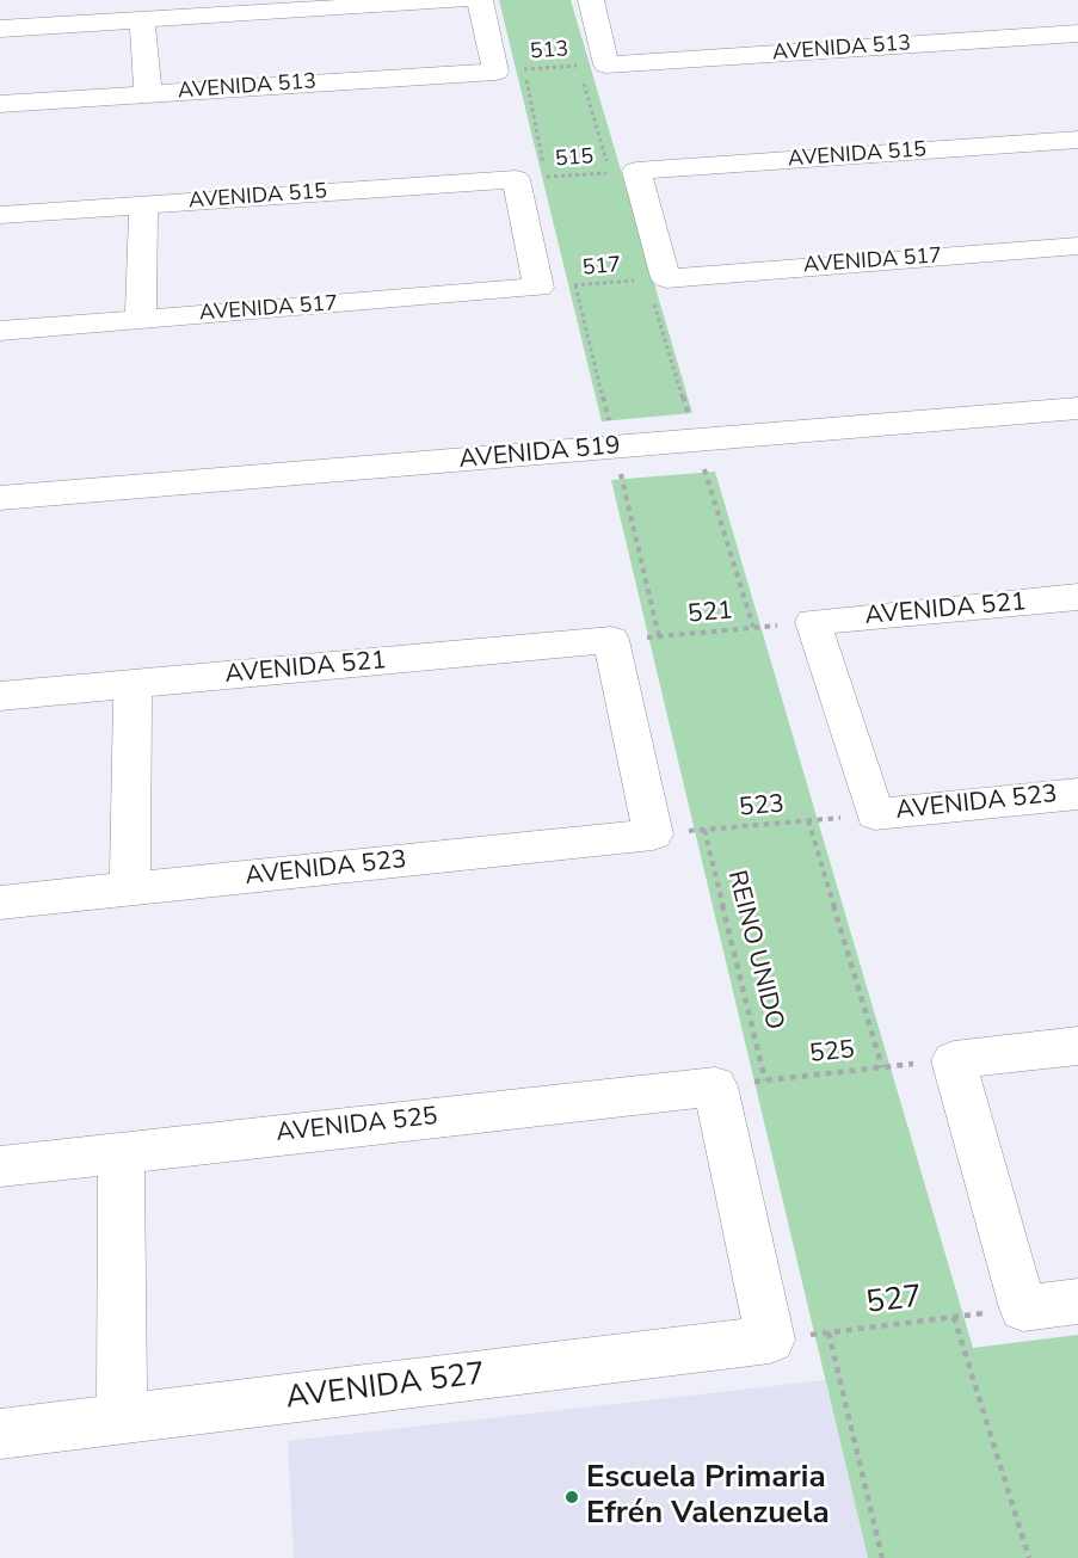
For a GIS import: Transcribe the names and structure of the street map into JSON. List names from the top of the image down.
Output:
{
  "streets": {
    "street": [
      "AVENIDA 513",
      "AVENIDA 515",
      "AVENIDA 517",
      "AVENIDA 519",
      "AVENIDA 521",
      "AVENIDA 523",
      "AVENIDA 525",
      "AVENIDA 527"
    ],
    "path": [
      "513",
      "515",
      "517",
      "521",
      "523",
      "REINO UNIDO",
      "525",
      "527"
    ]
  },
  "crossings": [
    ["AVENIDA 513", "513"],
    ["513", "515"],
    ["AVENIDA 515", "515"],
    ["AVENIDA 517", "517"],
    ["AVENIDA 521", "521"],
    ["AVENIDA 523", "523"],
    ["523", "REINO UNIDO"],
    ["REINO UNIDO", "525"],
    ["525", "AVENIDA 525"],
    ["527", "AVENIDA 527"]
  ],
  "places": ["Escuela Primaria Efrén Valenzuela"]
}
